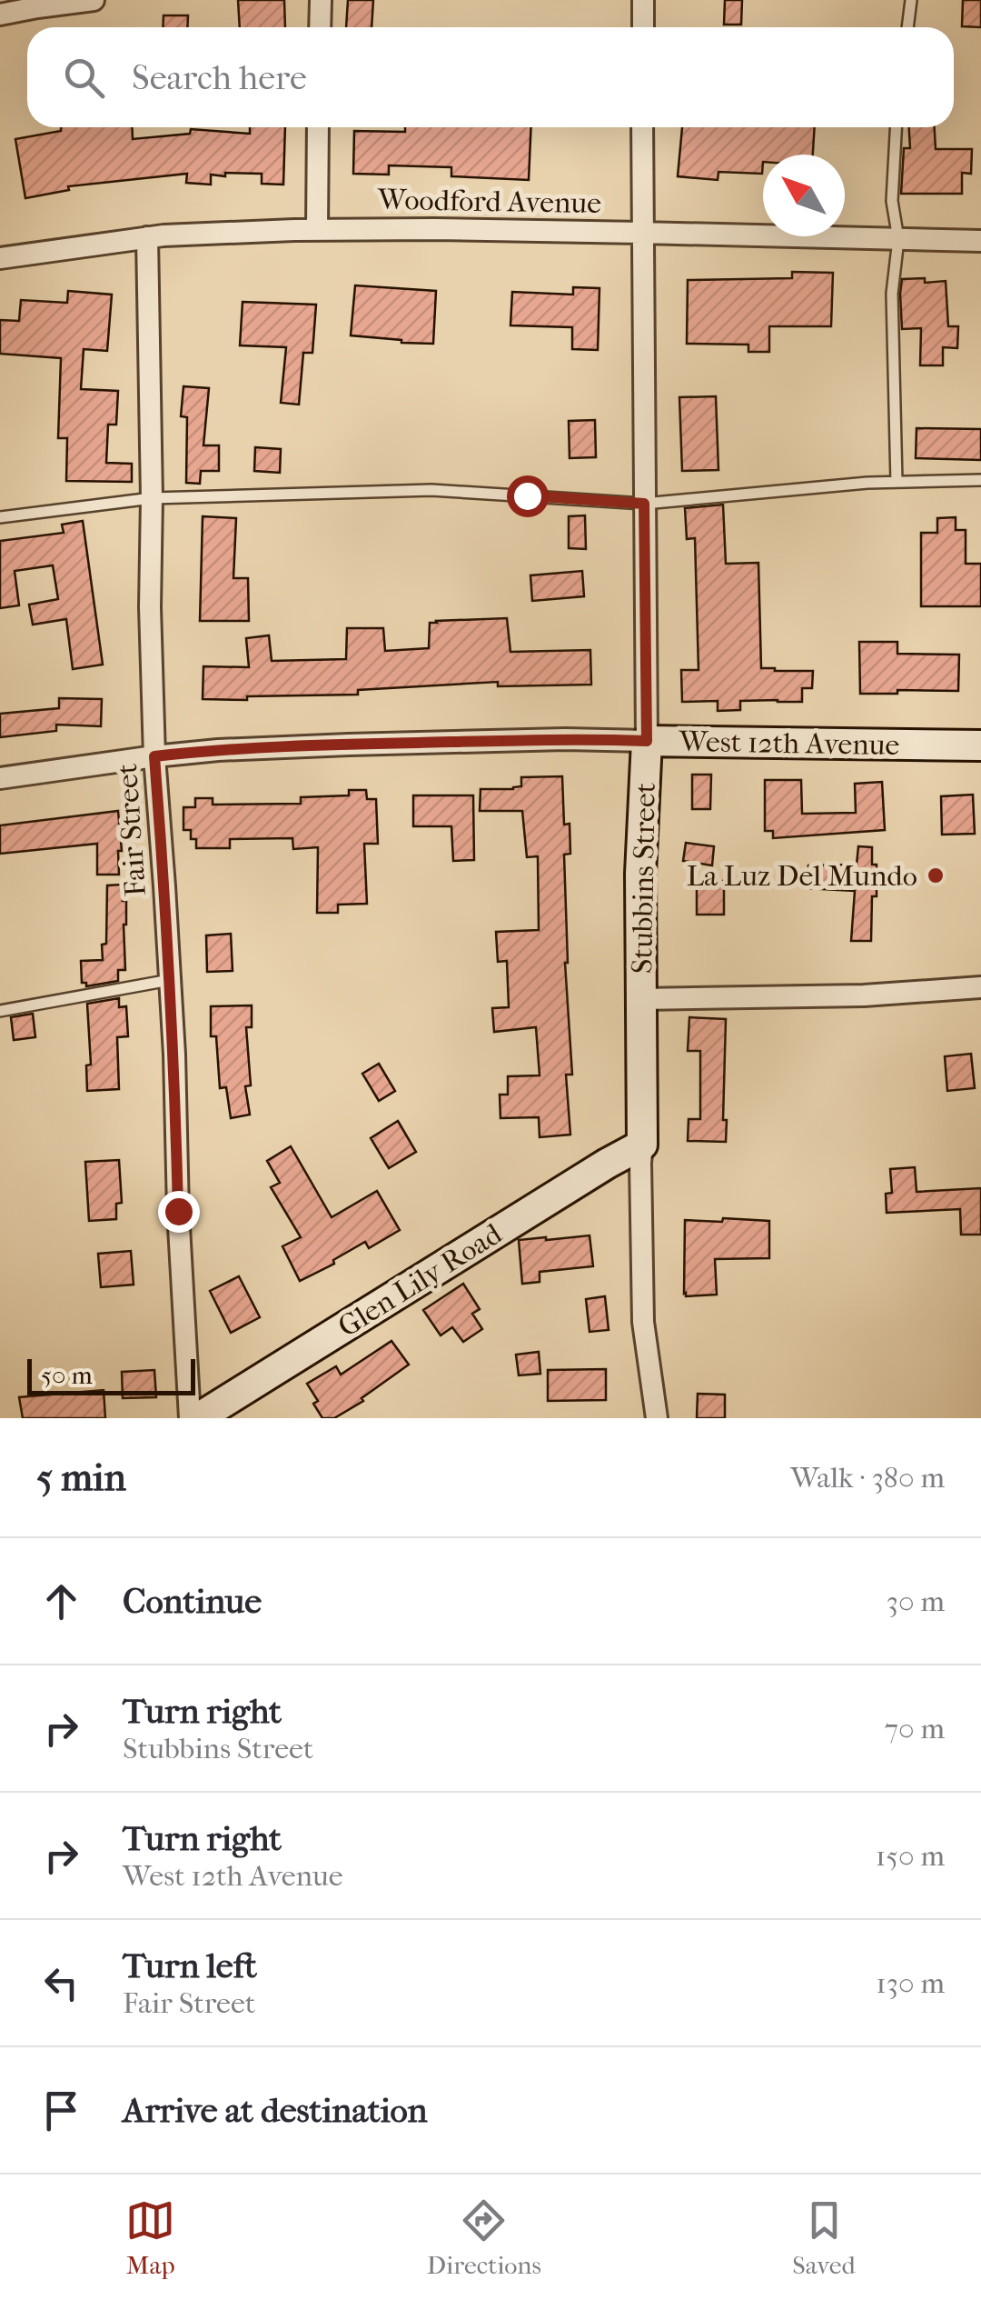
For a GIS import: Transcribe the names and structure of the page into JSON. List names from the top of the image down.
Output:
{
  "streets": {
    "street": [
      "Woodford Avenue",
      "West 12th Avenue",
      "Fair Street",
      "Stubbins Street",
      "Glen Lily Road"
    ]
  },
  "crossings": [
    ["Woodford Avenue", "Fair Street"],
    ["Woodford Avenue", "Stubbins Street"],
    ["West 12th Avenue", "Fair Street"],
    ["West 12th Avenue", "Stubbins Street"],
    ["Stubbins Street", "Glen Lily Road"]
  ],
  "places": ["La Luz Del Mundo"],
  "scale_bar": "50 m",
  "north": "top left",
  "page": {
    "search": "Search here",
    "scale": "50 m",
    "heading": ["5 min", "Walk · 380 m"],
    "list": [
      ["Continue", "30 m"],
      ["Turn right", "Stubbins Street", "70 m"],
      ["Turn right", "West 12th Avenue", "150 m"],
      ["Turn left", "Fair Street", "130 m"],
      "Arrive at destination"
    ],
    "nav": ["Map", "Directions", "Saved"]
  }
}
